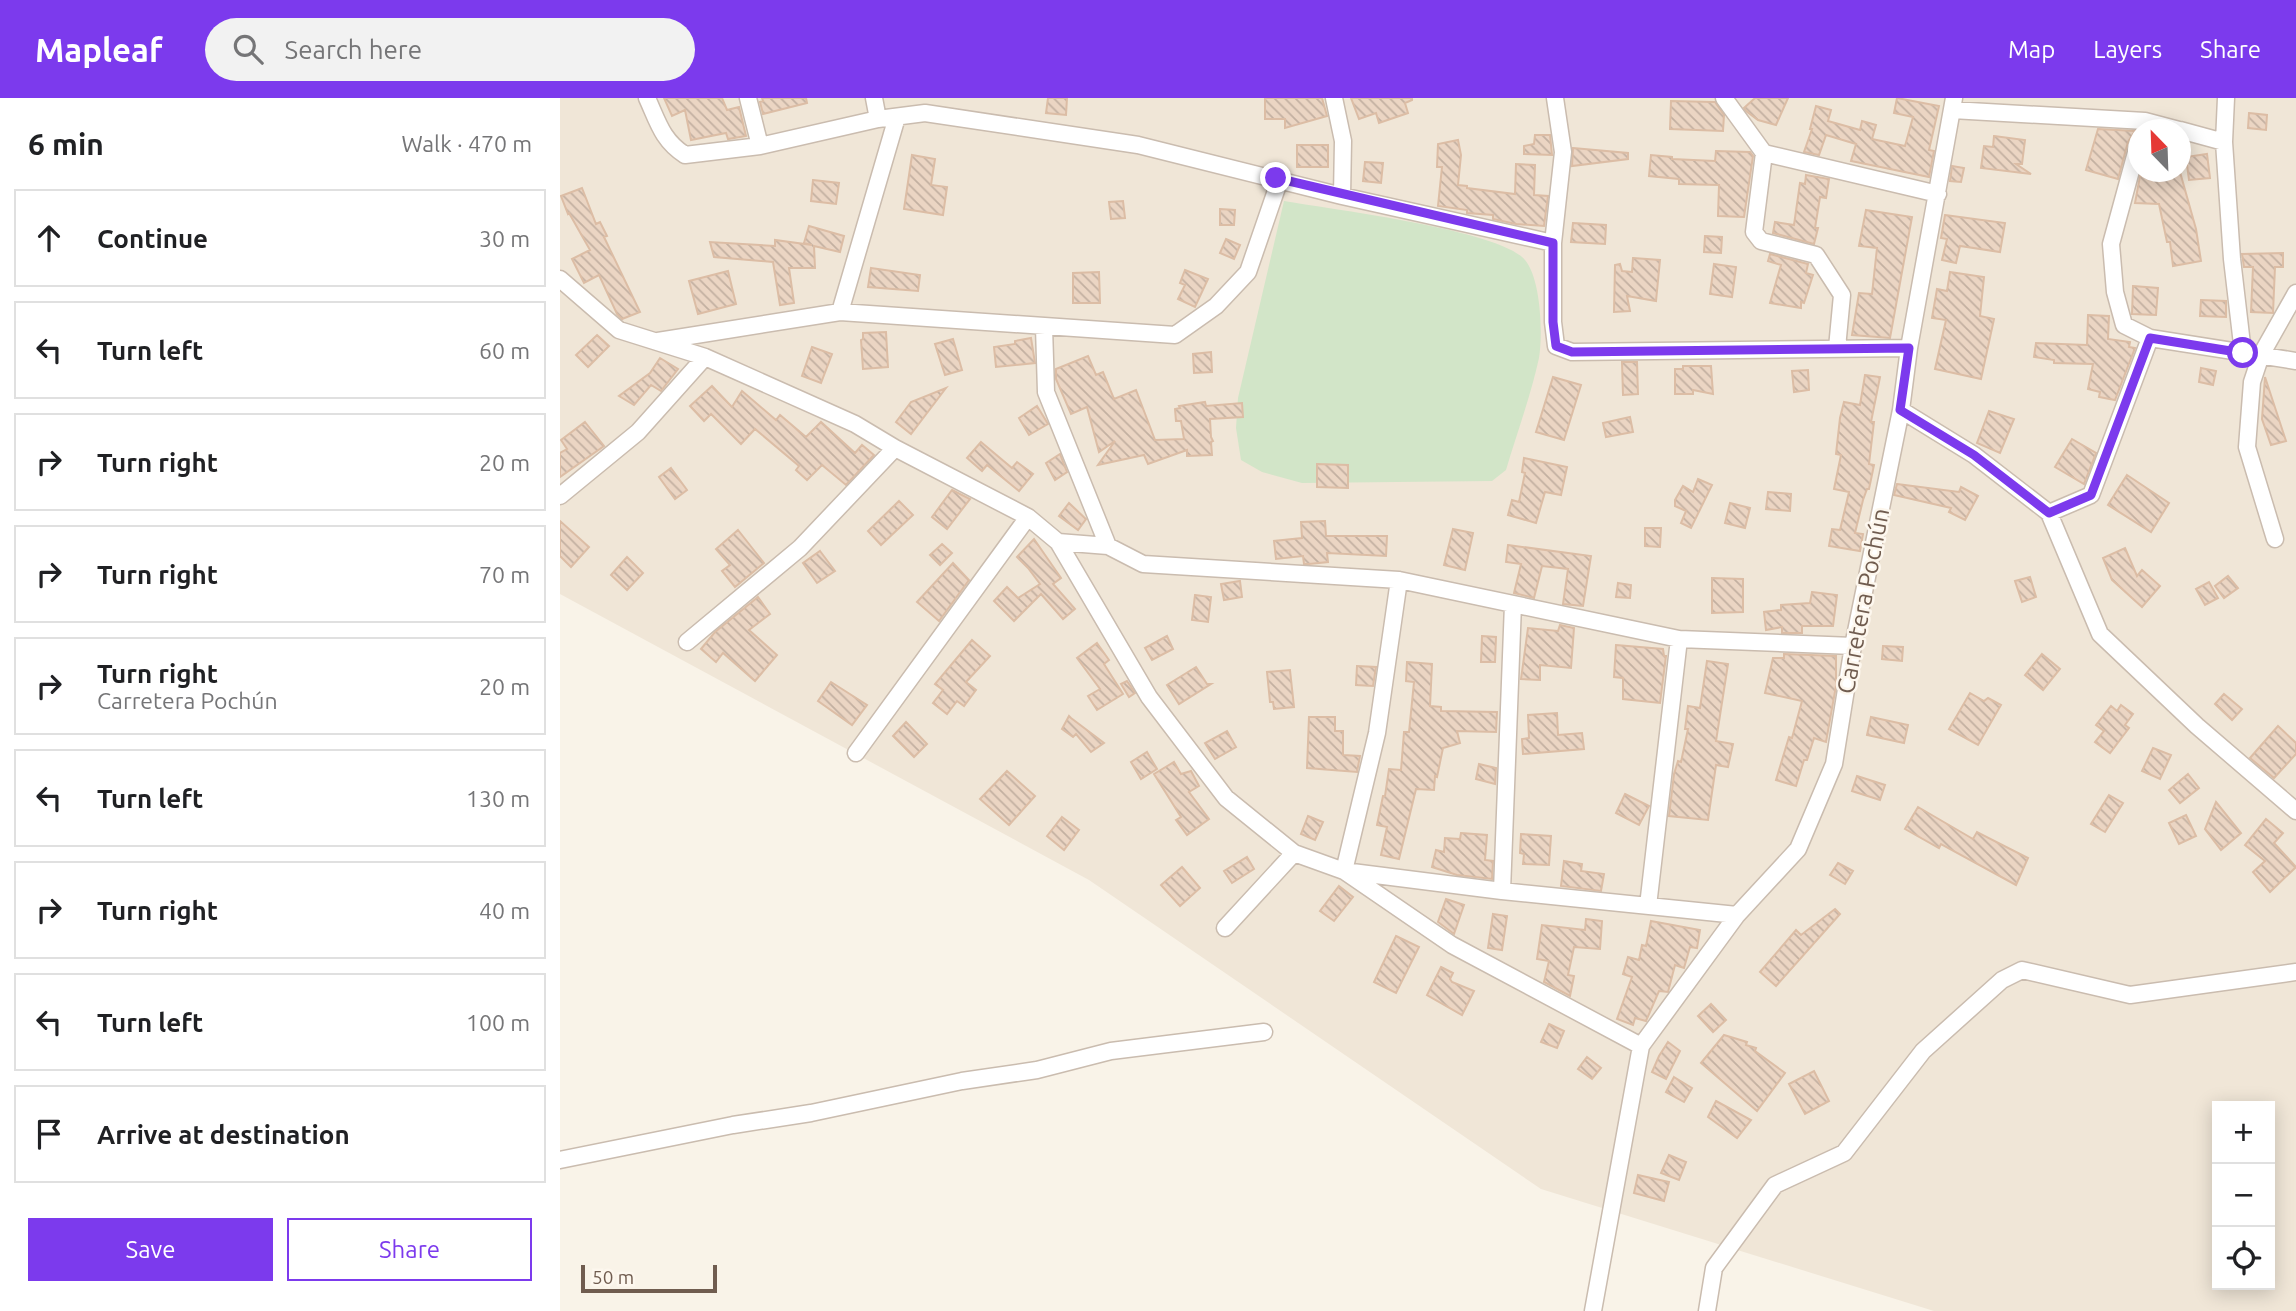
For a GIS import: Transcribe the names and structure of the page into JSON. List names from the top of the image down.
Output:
{
  "streets": {
    "street": ["Carretera Pochún"]
  },
  "scale_bar": "50 m",
  "north": "top left",
  "page": {
    "header": "Mapleaf",
    "search": "Search here",
    "nav": ["Map", "Layers", "Share"],
    "heading": ["6 min", "Walk · 470 m"],
    "list": [
      ["Continue", "30 m"],
      ["Turn left", "60 m"],
      ["Turn right", "20 m"],
      ["Turn right", "70 m"],
      ["Turn right", "Carretera Pochún", "20 m"],
      ["Turn left", "130 m"],
      ["Turn right", "40 m"],
      ["Turn left", "100 m"],
      "Arrive at destination"
    ],
    "map_buttons": ["+", "−"],
    "buttons": ["Save", "Share"],
    "scale": "50 m"
  }
}
